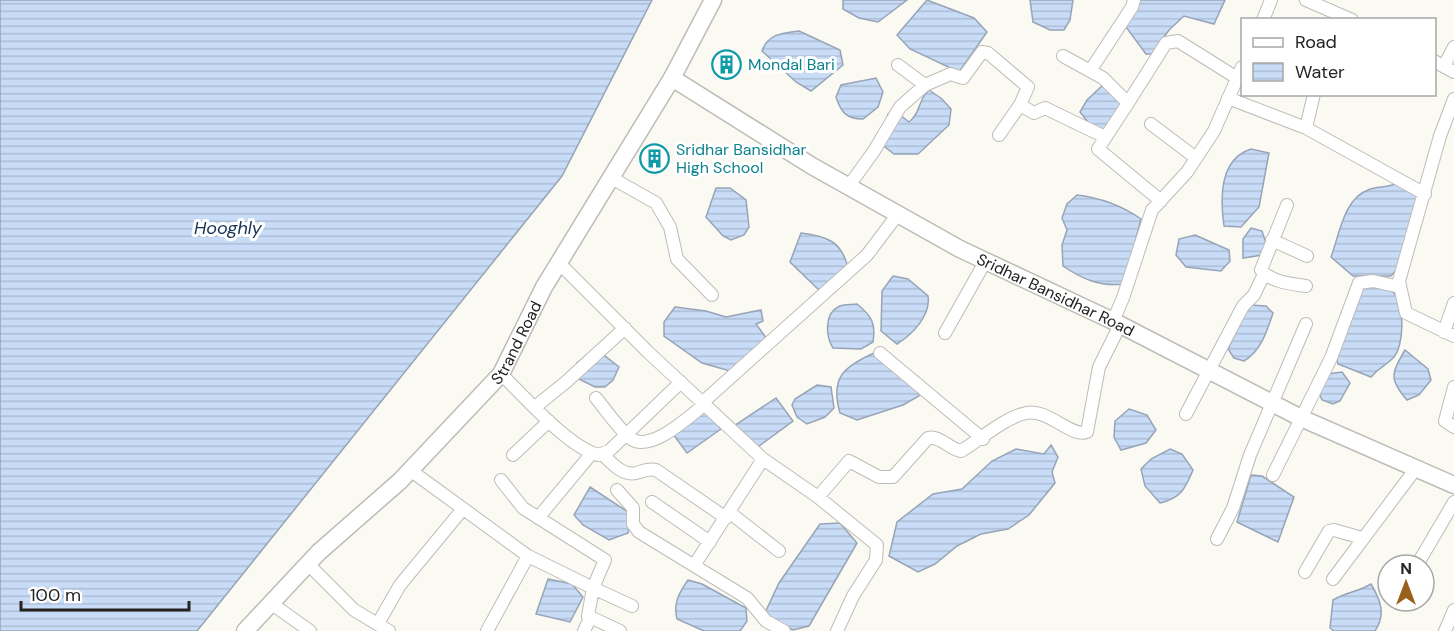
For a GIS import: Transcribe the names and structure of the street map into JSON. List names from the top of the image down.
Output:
{
  "streets": {
    "street": ["Sridhar Bansidhar Road", "Strand Road"]
  },
  "crossings": [
    ["Sridhar Bansidhar Road", "Strand Road"]
  ],
  "water": ["Hooghly"],
  "places": {
    "building": ["Mondal Bari", "Sridhar Bansidhar High School"]
  },
  "legend": ["Road", "Water"],
  "scale_bar": "100 m",
  "north": "top"
}
